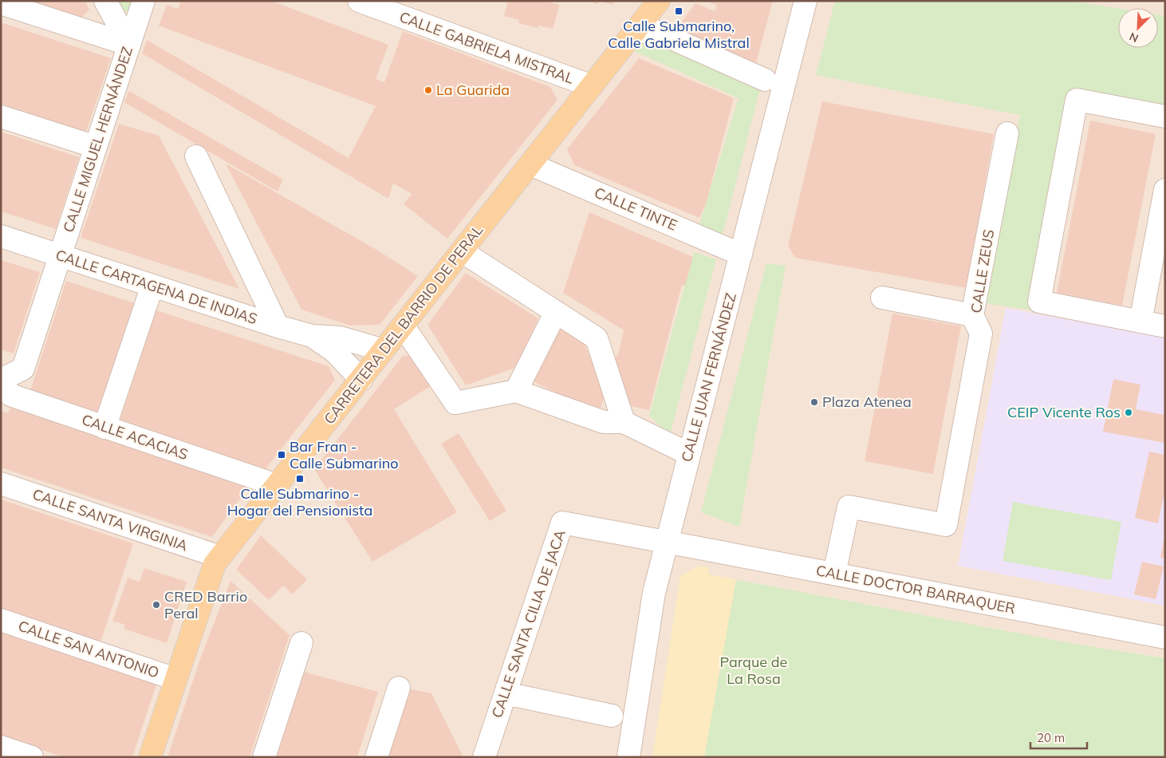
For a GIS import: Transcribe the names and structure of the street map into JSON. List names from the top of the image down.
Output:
{
  "streets": {
    "main road": ["CARRETERA DEL BARRIO DE PERAL"],
    "street": [
      "CALLE GABRIELA MISTRAL",
      "CALLE MIGUEL HERNÁNDEZ",
      "CALLE TINTE",
      "CALLE ZEUS",
      "CALLE CARTAGENA DE INDIAS",
      "CALLE JUAN FERNÁNDEZ",
      "CALLE ACACIAS",
      "CALLE SANTA VIRGINIA",
      "CALLE DOCTOR BARRAQUER",
      "CALLE SANTA CILIA DE JACA",
      "CALLE SAN ANTONIO"
    ]
  },
  "crossings": [
    ["CALLE GABRIELA MISTRAL", "CARRETERA DEL BARRIO DE PERAL"],
    ["CALLE MIGUEL HERNÁNDEZ", "CALLE CARTAGENA DE INDIAS"],
    ["CALLE MIGUEL HERNÁNDEZ", "CALLE ACACIAS"],
    ["CALLE TINTE", "CARRETERA DEL BARRIO DE PERAL"],
    ["CALLE TINTE", "CALLE JUAN FERNÁNDEZ"],
    ["CALLE ZEUS", "CALLE DOCTOR BARRAQUER"],
    ["CALLE CARTAGENA DE INDIAS", "CARRETERA DEL BARRIO DE PERAL"],
    ["CARRETERA DEL BARRIO DE PERAL", "CALLE ACACIAS"],
    ["CARRETERA DEL BARRIO DE PERAL", "CALLE SANTA VIRGINIA"],
    ["CARRETERA DEL BARRIO DE PERAL", "CALLE SAN ANTONIO"],
    ["CALLE JUAN FERNÁNDEZ", "CALLE DOCTOR BARRAQUER"],
    ["CALLE JUAN FERNÁNDEZ", "CALLE SANTA CILIA DE JACA"],
    ["CALLE DOCTOR BARRAQUER", "CALLE SANTA CILIA DE JACA"]
  ],
  "parks": ["Parque de La Rosa"],
  "places": {
    "transit": ["Calle Submarino, Calle Gabriela Mistral", "Bar Fran - Calle Submarino", "Calle Submarino - Hogar del Pensionista"],
    "other": [
      "La Guarida",
      "Plaza Atenea",
      "CEIP Vicente Ros",
      "CRED Barrio Peral"
    ]
  },
  "scale_bar": "20 m",
  "north": "bottom left"
}
